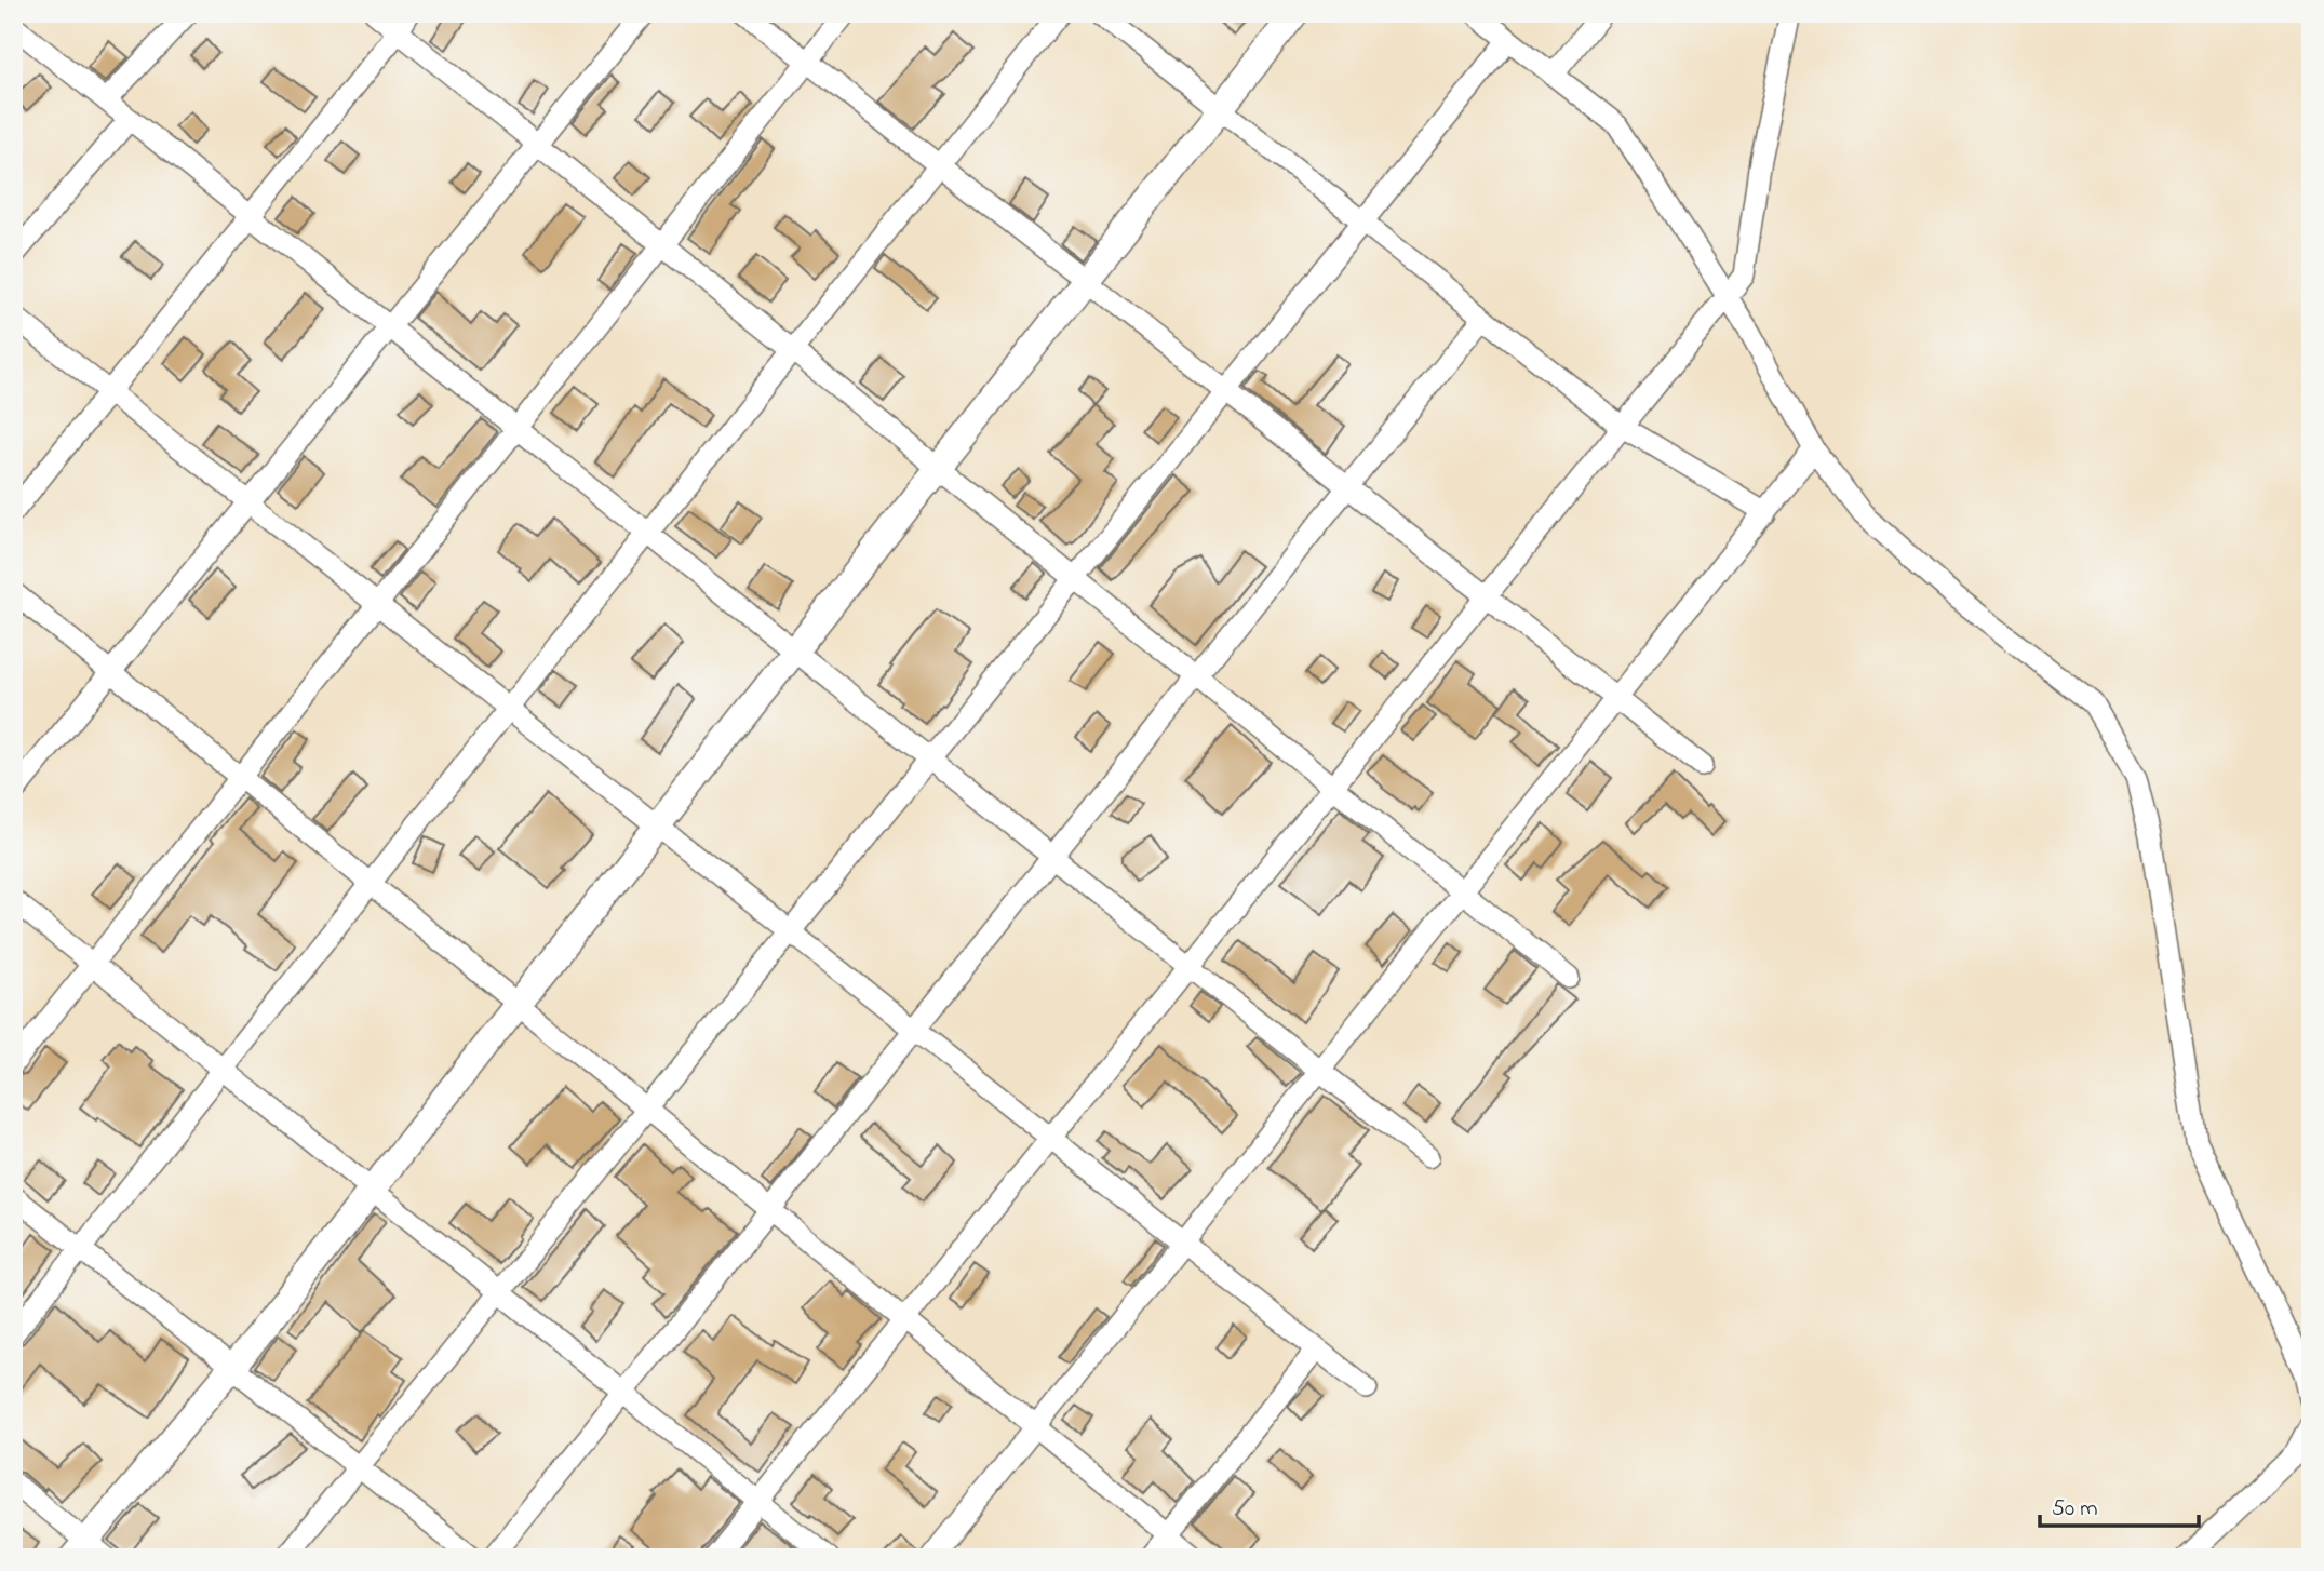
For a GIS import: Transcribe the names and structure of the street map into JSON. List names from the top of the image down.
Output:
{
  "scale_bar": "50 m"
}
